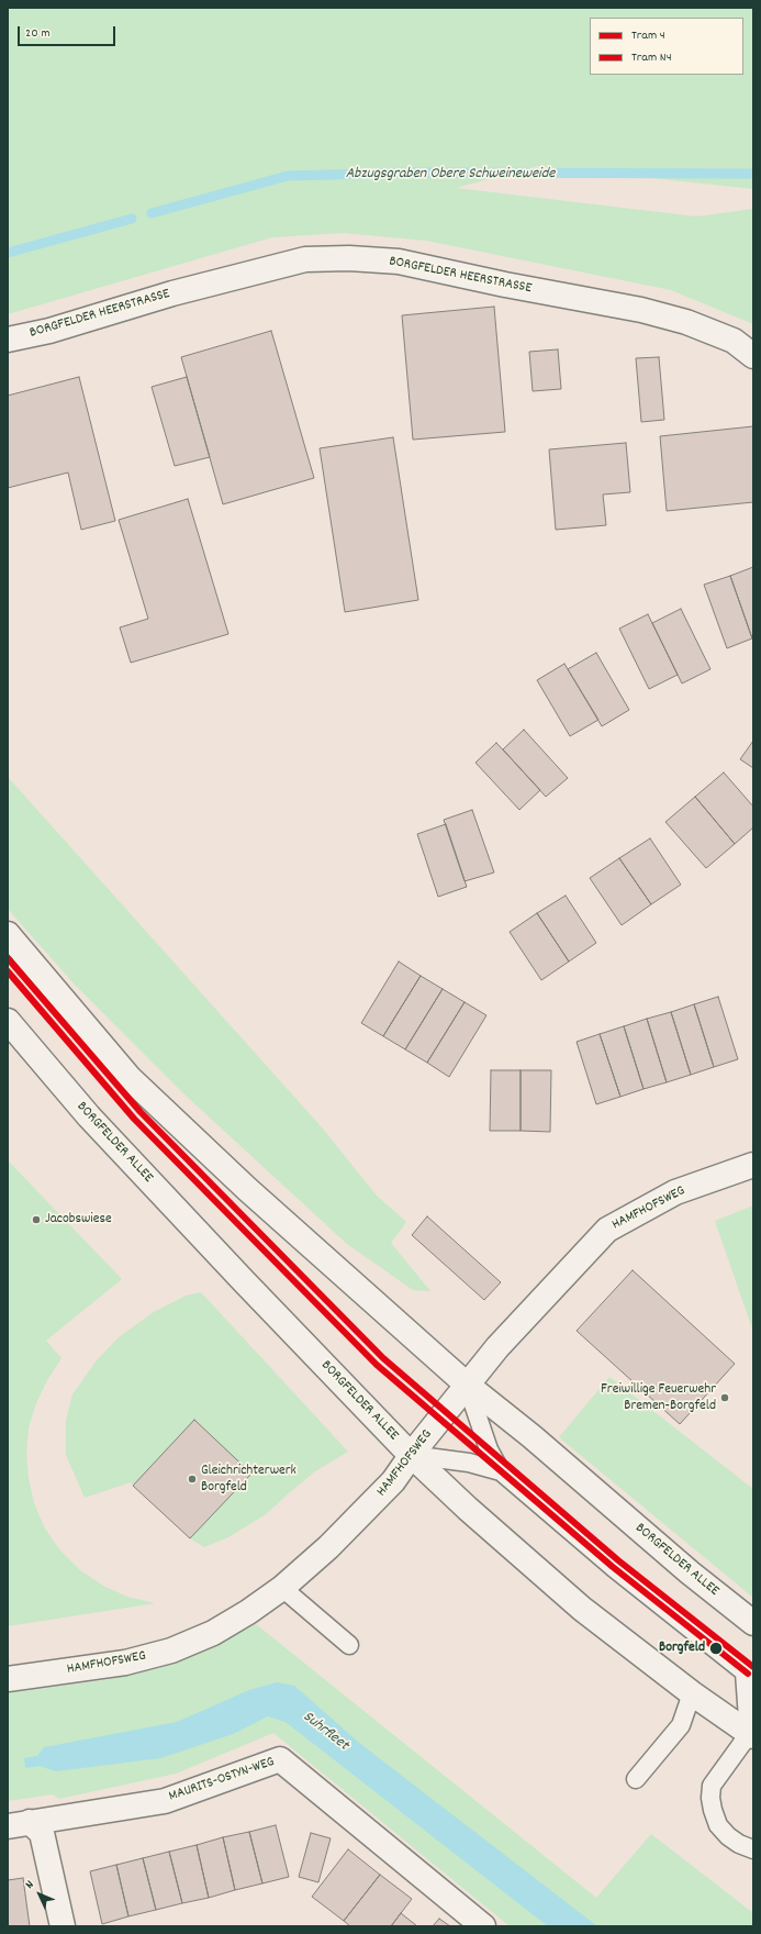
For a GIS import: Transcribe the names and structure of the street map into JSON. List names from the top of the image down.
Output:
{
  "streets": {
    "street": [
      "BORGFELDER HEERSTRASSE",
      "BORGFELDER ALLEE",
      "HAMFHOFSWEG",
      "MAURITS-OSTYN-WEG"
    ]
  },
  "crossings": [
    ["BORGFELDER ALLEE", "HAMFHOFSWEG"]
  ],
  "water": ["Abzugsgraben Obere Schweineweide", "Suhrfleet"],
  "places": [
    "Jacobswiese",
    "Freiwillige Feuerwehr Bremen-Borgfeld",
    "Gleichrichterwerk Borgfeld",
    "Borgfeld"
  ],
  "lines": ["tram line 4", "tram line N4"],
  "legend": ["Tram 4", "Tram N4"],
  "scale_bar": "20 m",
  "north": "top left"
}
